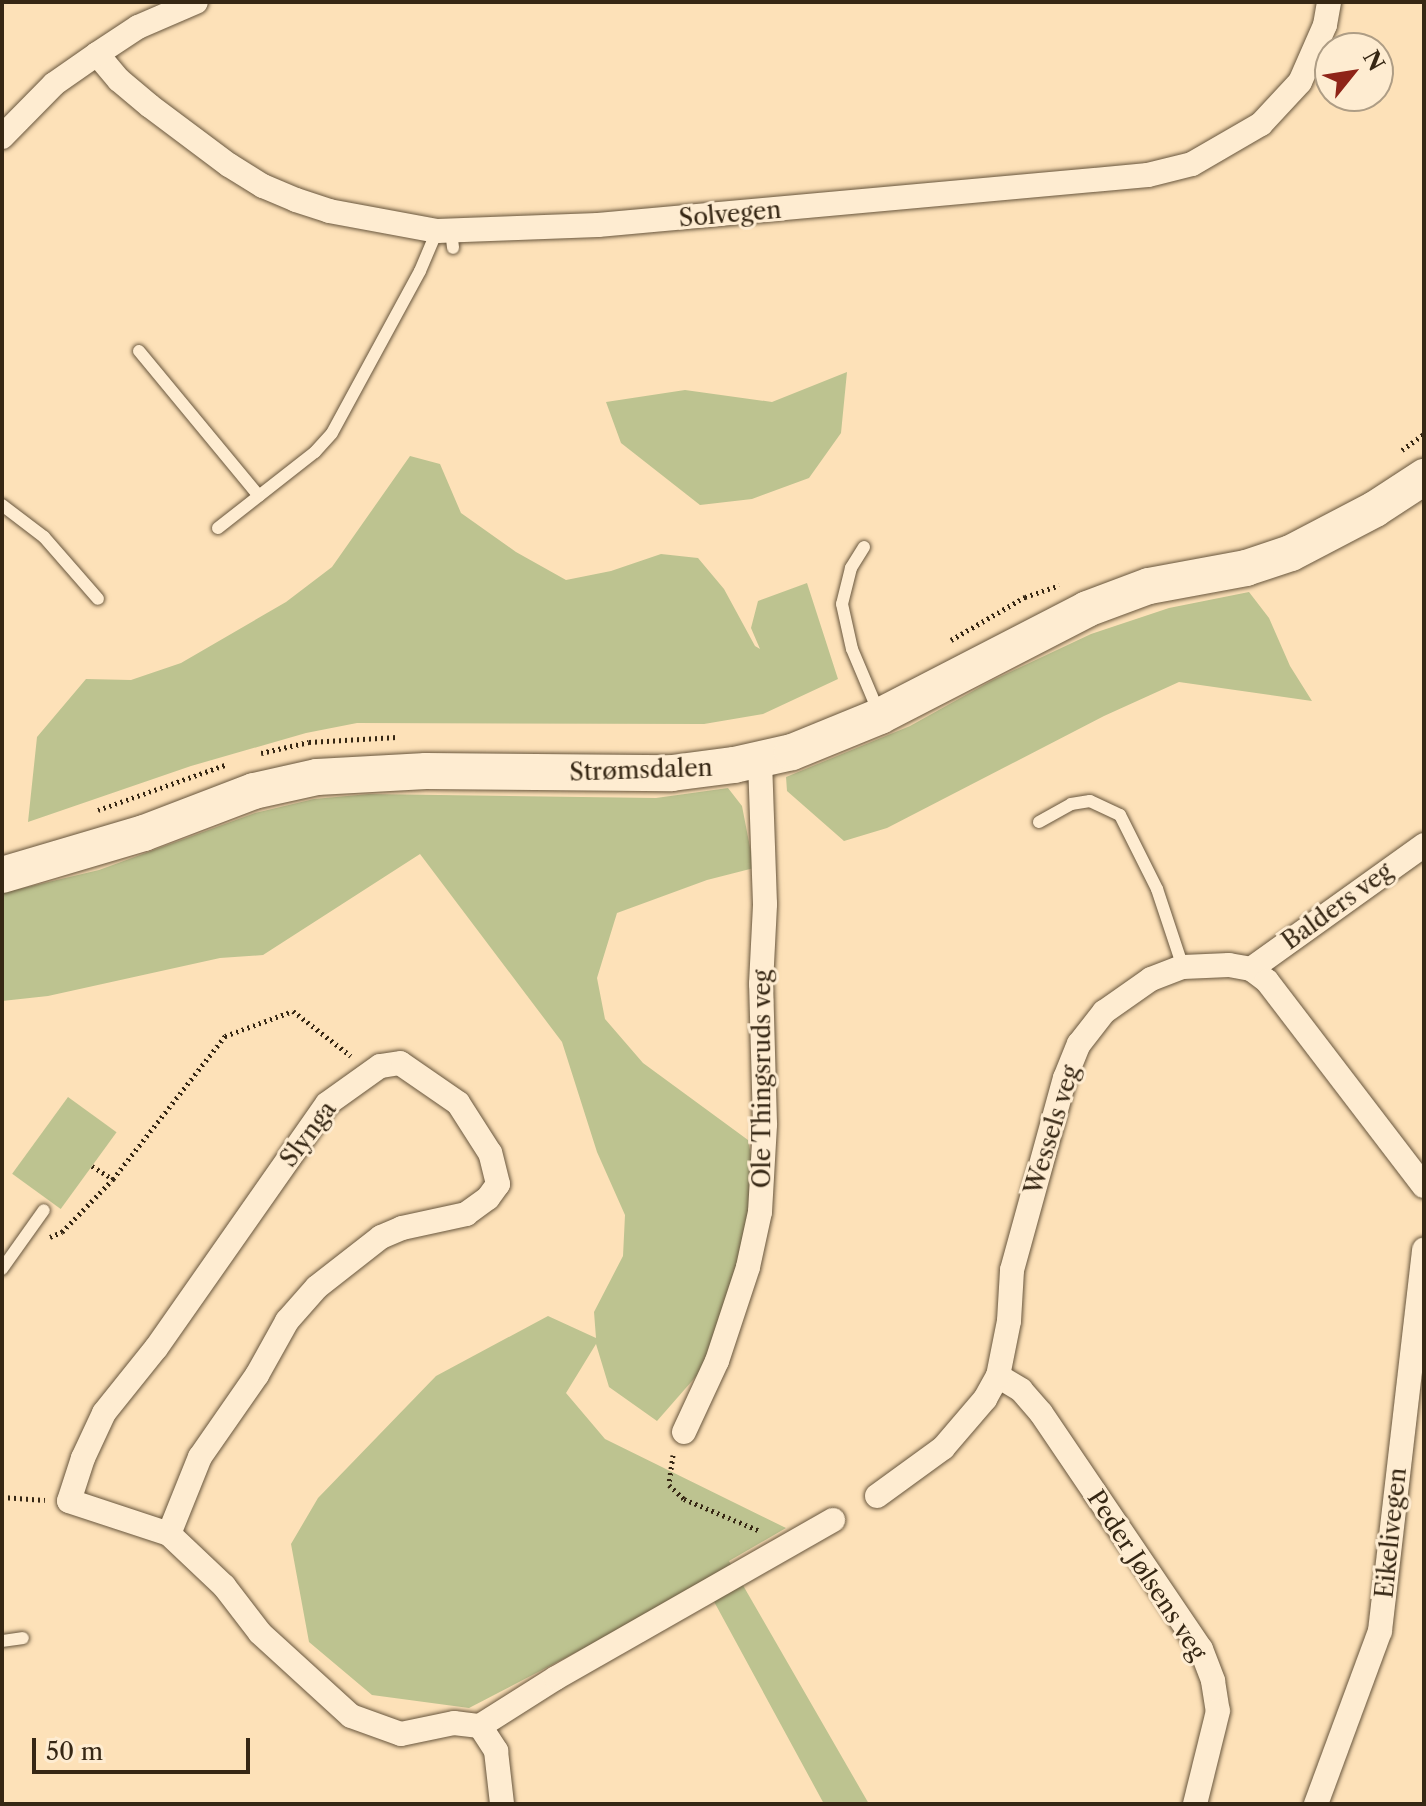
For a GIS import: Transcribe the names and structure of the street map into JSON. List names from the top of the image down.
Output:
{
  "streets": {
    "main road": ["Strømsdalen"],
    "street": [
      "Solvegen",
      "Balders veg",
      "Ole Thingsruds veg",
      "Wessels veg",
      "Slynga",
      "Eikelivegen",
      "Peder Jølsens veg"
    ]
  },
  "crossings": [
    ["Strømsdalen", "Ole Thingsruds veg"],
    ["Balders veg", "Wessels veg"],
    ["Wessels veg", "Peder Jølsens veg"]
  ],
  "scale_bar": "50 m",
  "north": "top right"
}
